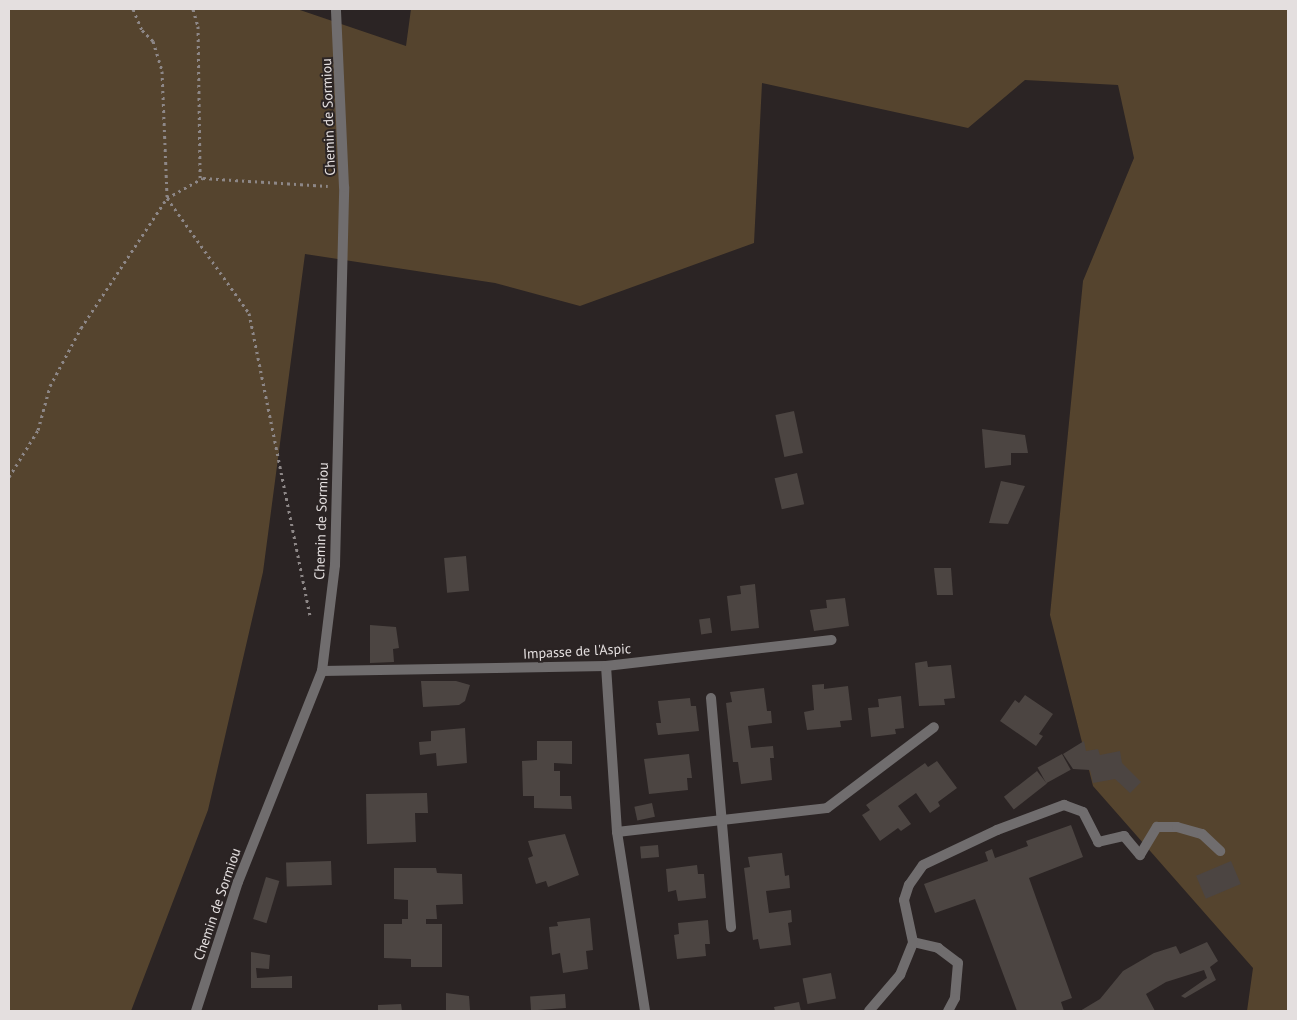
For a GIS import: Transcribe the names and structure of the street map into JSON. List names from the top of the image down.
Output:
{
  "streets": {
    "street": ["Chemin de Sormiou", "Impasse de l'Aspic"]
  },
  "crossings": [
    ["Chemin de Sormiou", "Impasse de l'Aspic"]
  ]
}
